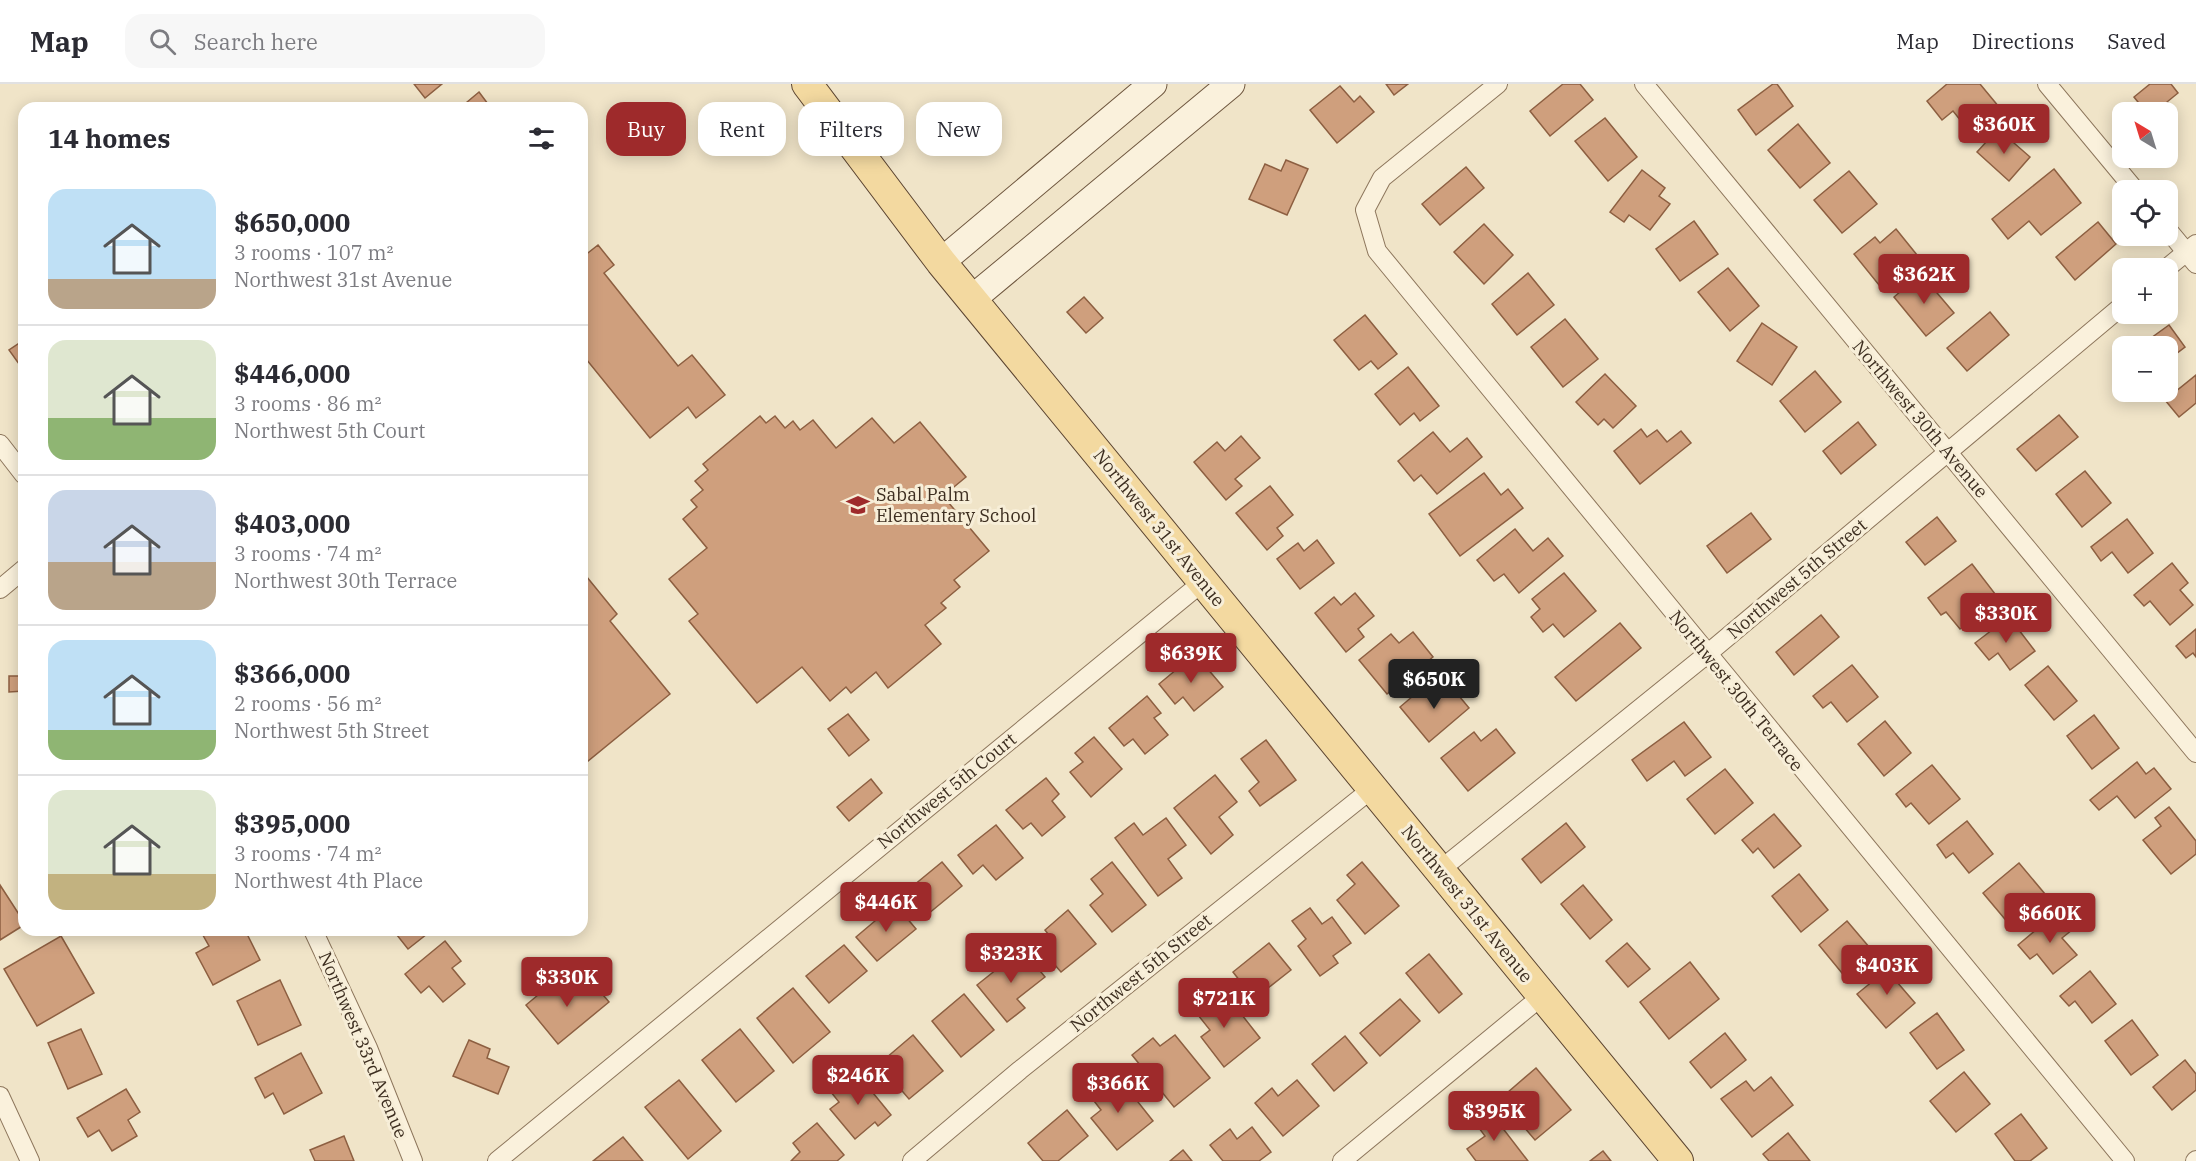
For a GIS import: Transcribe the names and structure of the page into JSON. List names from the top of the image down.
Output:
{
  "streets": {
    "main road": ["Northwest 31st Avenue"],
    "street": [
      "Northwest 30th Avenue",
      "Northwest 5th Street",
      "Northwest 30th Terrace",
      "Northwest 5th Court",
      "Northwest 33rd Avenue"
    ]
  },
  "crossings": [
    ["Northwest 30th Avenue", "Northwest 5th Street"],
    ["Northwest 31st Avenue", "Northwest 5th Street"],
    ["Northwest 31st Avenue", "Northwest 5th Court"],
    ["Northwest 5th Street", "Northwest 30th Terrace"]
  ],
  "places": {
    "school or university": ["Sabal Palm Elementary School"]
  },
  "north": "top left",
  "page": {
    "header": "Map",
    "search": "Search here",
    "nav": ["Map", "Directions", "Saved"],
    "map_buttons": ["+", "−"],
    "chip": [
      "Buy",
      "Rent",
      "Filters",
      "New"
    ],
    "heading": "14 homes",
    "price": [
      "$360K",
      "$362K",
      "$330K",
      "$639K",
      "$650K",
      "$446K",
      "$660K",
      "$323K",
      "$403K",
      "$330K",
      "$721K",
      "$246K",
      "$366K",
      "$395K"
    ],
    "list": [
      {
        "name": "$650,000",
        "note": "3 rooms · 107 m² · Northwest 31st Avenue"
      },
      {
        "name": "$446,000",
        "note": "3 rooms · 86 m² · Northwest 5th Court"
      },
      {
        "name": "$403,000",
        "note": "3 rooms · 74 m² · Northwest 30th Terrace"
      },
      {
        "name": "$366,000",
        "note": "2 rooms · 56 m² · Northwest 5th Street"
      },
      {
        "name": "$395,000",
        "note": "3 rooms · 74 m² · Northwest 4th Place"
      }
    ]
  }
}
